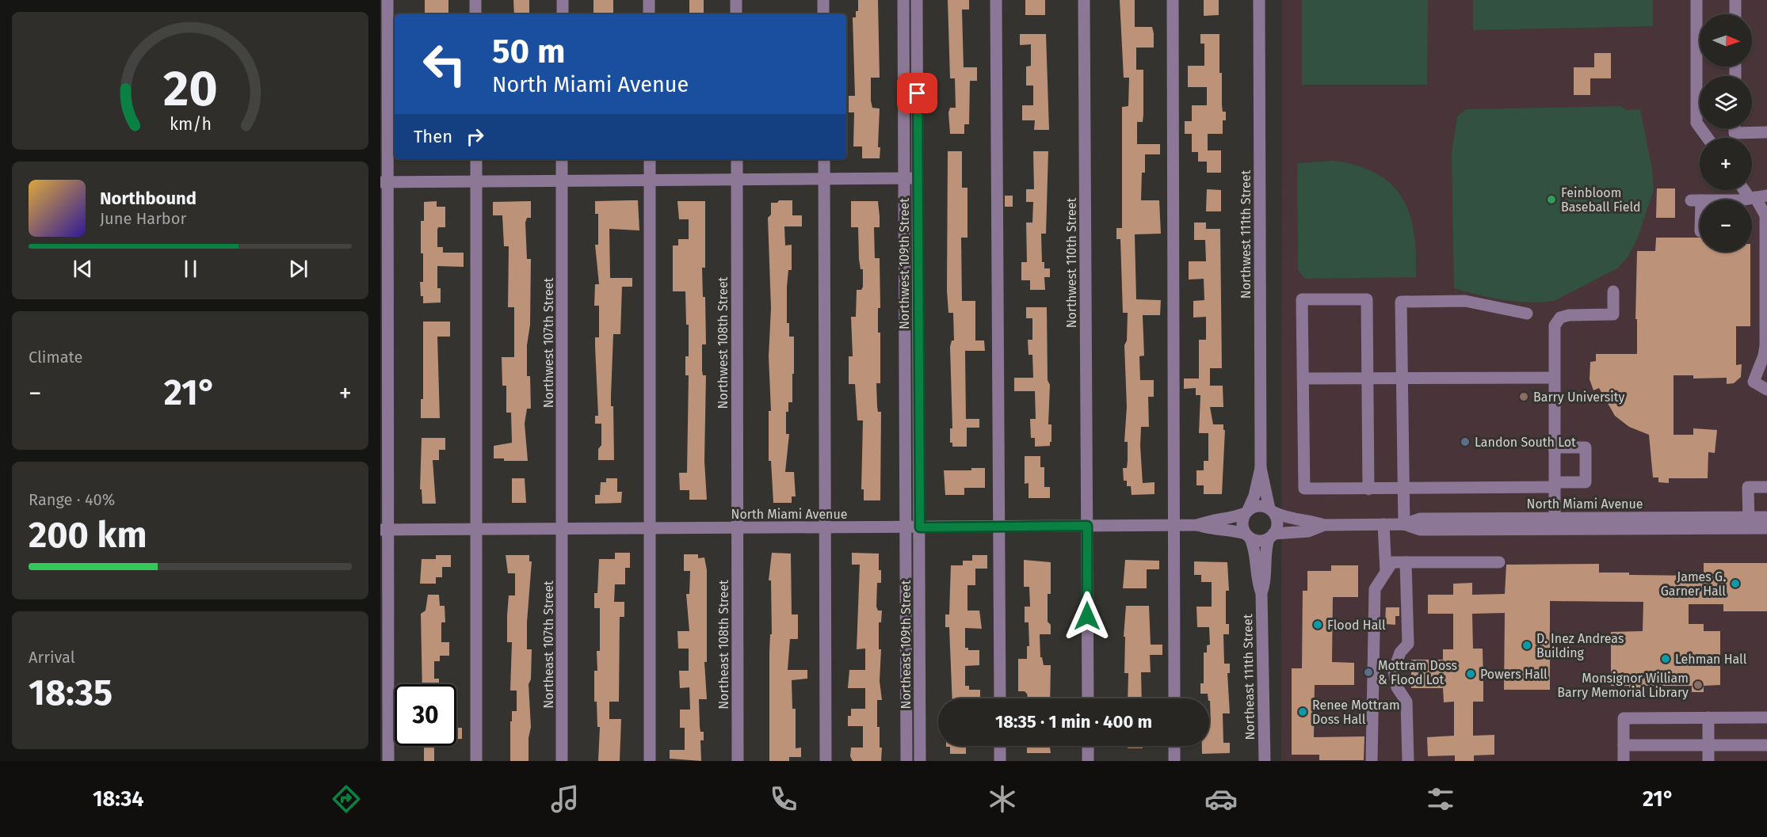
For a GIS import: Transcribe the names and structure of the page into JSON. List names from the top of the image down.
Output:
{
  "streets": {
    "street": [
      "Northwest 111th Street",
      "Northwest 110th Street",
      "Northwest 109th Street",
      "Northwest 107th Street",
      "Northwest 108th Street",
      "North Miami Avenue",
      "Northeast 107th Street",
      "Northeast 108th Street",
      "Northeast 109th Street",
      "Northeast 111th Street"
    ]
  },
  "crossings": [
    ["Northwest 111th Street", "North Miami Avenue"],
    ["Northwest 111th Street", "Northeast 111th Street"],
    ["Northwest 110th Street", "North Miami Avenue"],
    ["Northwest 109th Street", "North Miami Avenue"],
    ["Northwest 109th Street", "Northeast 109th Street"],
    ["Northwest 107th Street", "North Miami Avenue"],
    ["Northwest 107th Street", "Northeast 107th Street"],
    ["Northwest 108th Street", "North Miami Avenue"],
    ["Northwest 108th Street", "Northeast 108th Street"],
    ["North Miami Avenue", "Northeast 107th Street"],
    ["North Miami Avenue", "Northeast 108th Street"],
    ["North Miami Avenue", "Northeast 109th Street"],
    ["North Miami Avenue", "Northeast 111th Street"]
  ],
  "places": [
    "Feinbloom Baseball Field",
    "Barry University",
    "Landon South Lot",
    "James G. Garner Hall",
    "Flood Hall",
    "D. Inez Andreas Building",
    "Lehman Hall",
    "Mottram Doss & Flood Lot",
    "Powers Hall",
    "Monsignor William Barry Memorial Library",
    "Renee Mottram Doss Hall"
  ],
  "north": "right",
  "page": {
    "map_buttons": ["+", "−"],
    "turn": ["50 m", "North Miami Avenue"],
    "then": "Then",
    "song": ["Northbound", "June Harbor"],
    "tile": [
      "Climate",
      ["Range · 40%", "200 km"],
      ["Arrival", "18:35"]
    ],
    "heat": ["−", "21°", "+"],
    "limit": "30",
    "trip": "18:35 · 1 min · 400 m",
    "tabs": ["18:34", "21°"],
    "gauge": ["20", "km/h"]
  }
}
